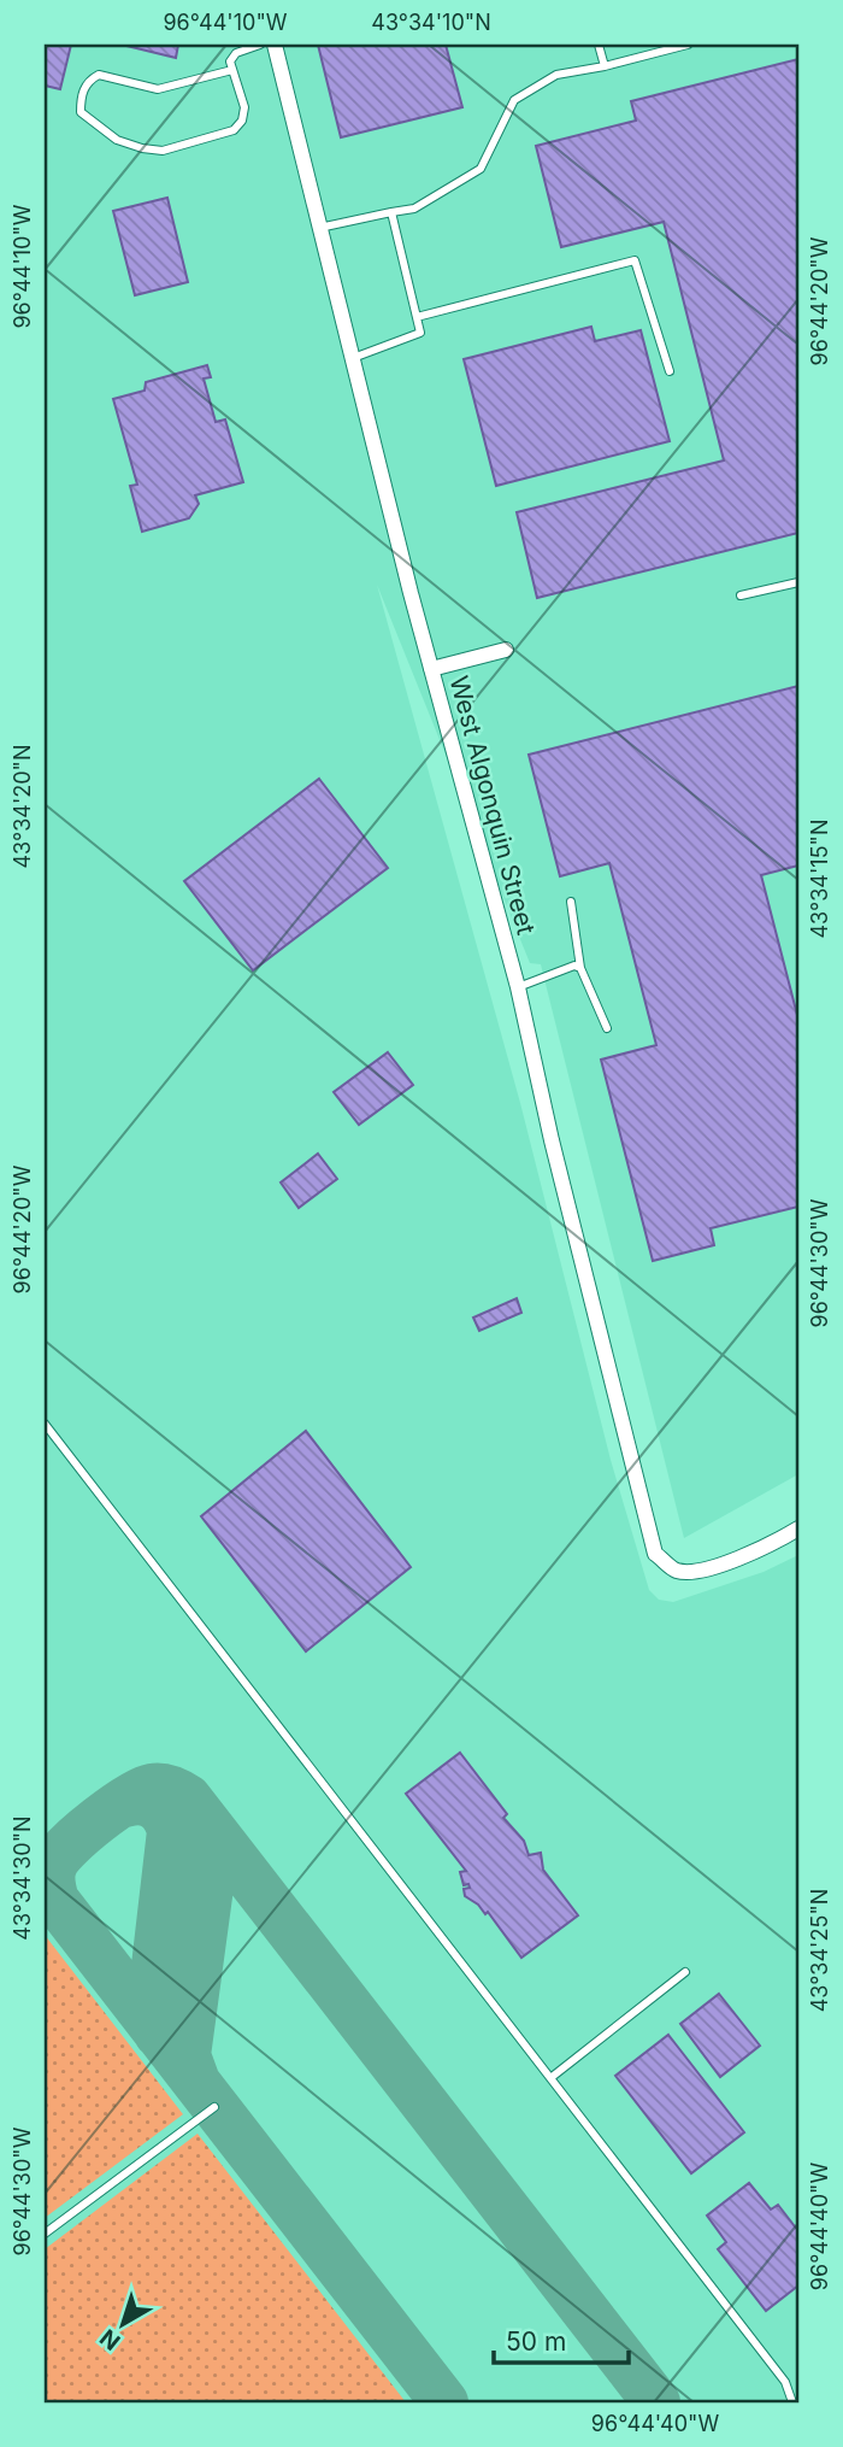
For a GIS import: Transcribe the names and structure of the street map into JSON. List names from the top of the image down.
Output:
{
  "streets": {
    "street": ["West Algonquin Street"]
  },
  "scale_bar": "50 m",
  "north": "bottom left",
  "coordinates": [
    "96°44'10\"W",
    "43°34'10\"N",
    "96°44'20\"W",
    "43°34'20\"N",
    "43°34'15\"N",
    "96°44'30\"W",
    "43°34'30\"N",
    "43°34'25\"N",
    "96°44'40\"W"
  ]
}
